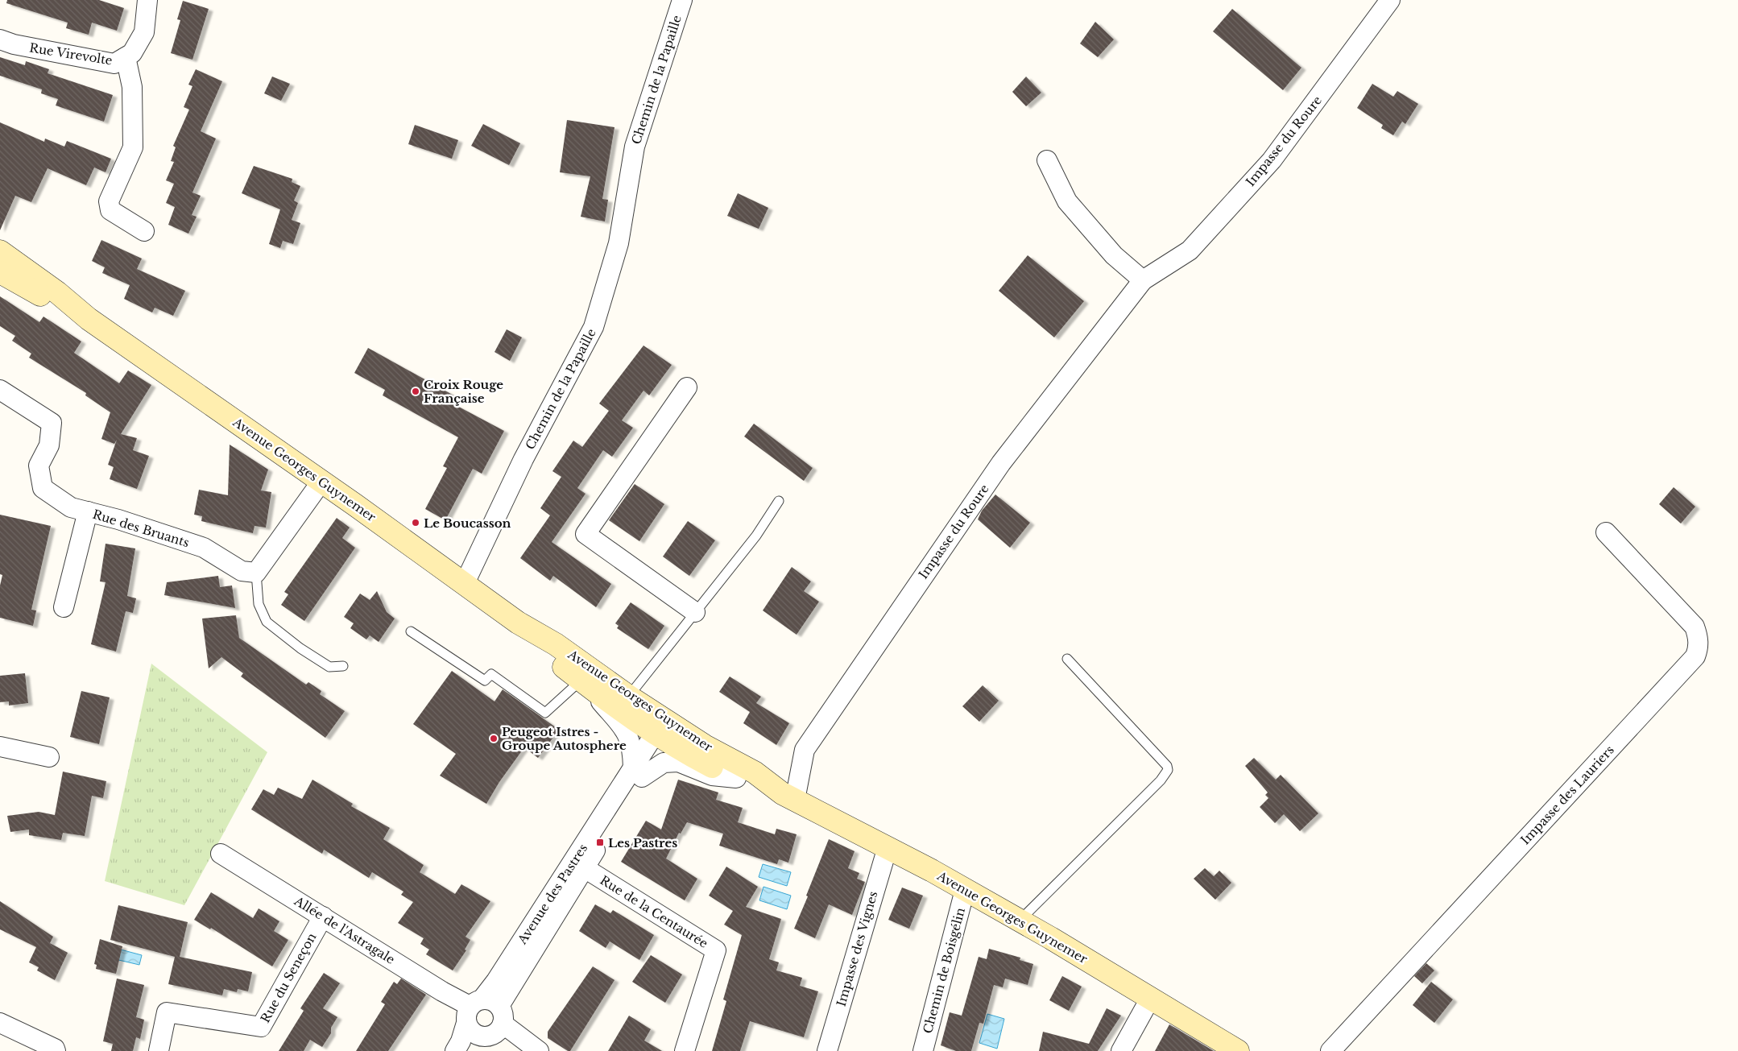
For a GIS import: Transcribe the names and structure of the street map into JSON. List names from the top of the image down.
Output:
{
  "streets": {
    "main road": ["Avenue Georges Guynemer"],
    "street": [
      "Rue Virevolte",
      "Chemin de la Papaille",
      "Impasse du Roure",
      "Rue des Bruants",
      "Impasse des Lauriers",
      "Avenue des Pastres",
      "Rue de la Centaurée",
      "Allée de l'Astragale",
      "Impasse des Vignes",
      "Chemin de Boisgélin",
      "Rue du Seneçon"
    ]
  },
  "crossings": [
    ["Chemin de la Papaille", "Avenue Georges Guynemer"],
    ["Impasse du Roure", "Avenue Georges Guynemer"],
    ["Avenue Georges Guynemer", "Avenue des Pastres"],
    ["Avenue Georges Guynemer", "Impasse des Vignes"],
    ["Avenue Georges Guynemer", "Chemin de Boisgélin"],
    ["Avenue des Pastres", "Rue de la Centaurée"],
    ["Avenue des Pastres", "Allée de l'Astragale"],
    ["Allée de l'Astragale", "Rue du Seneçon"]
  ],
  "places": {
    "other": ["Croix Rouge Française", "Le Boucasson", "Peugeot Istres - Groupe Autosphere"],
    "transit": ["Les Pastres"]
  }
}
